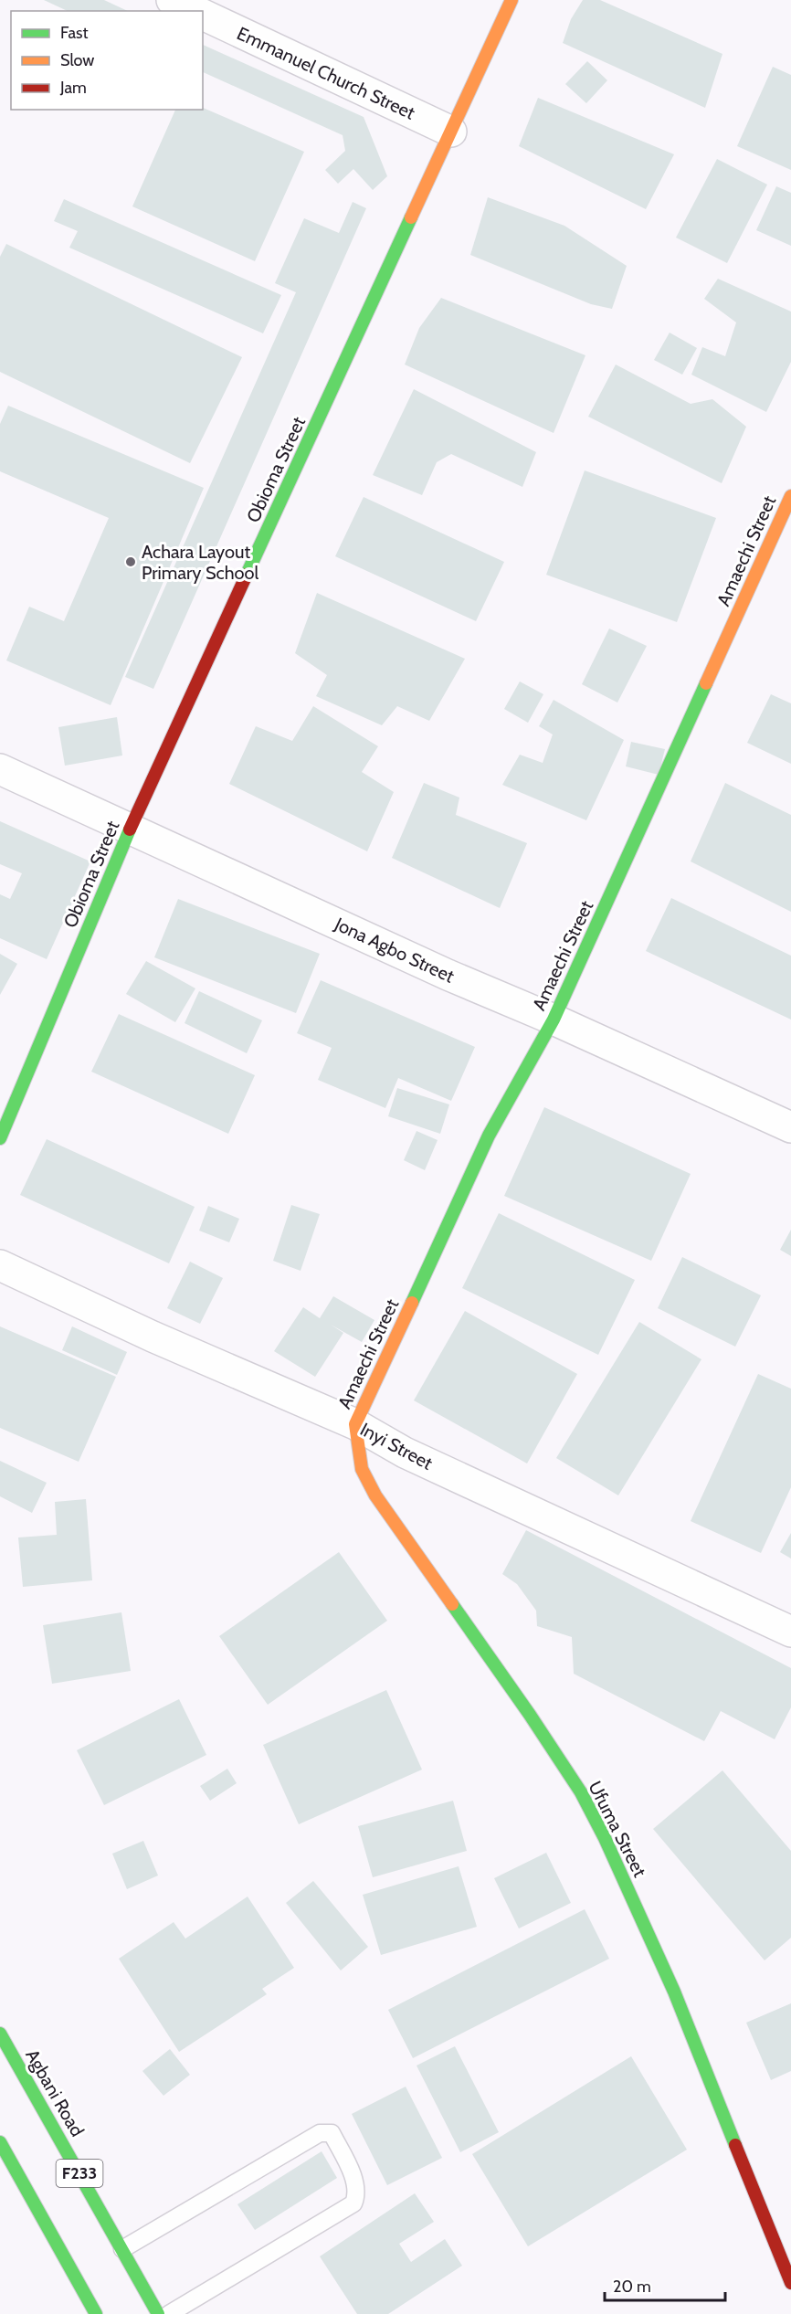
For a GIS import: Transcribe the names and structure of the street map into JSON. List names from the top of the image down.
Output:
{
  "streets": {
    "street": [
      "Emmanuel Church Street",
      "Obioma Street",
      "Amaechi Street",
      "Jona Agbo Street",
      "Inyi Street",
      "Ufuma Street",
      "Agbani Road",
      "F233"
    ]
  },
  "crossings": [
    ["Emmanuel Church Street", "Obioma Street"],
    ["Obioma Street", "Jona Agbo Street"],
    ["Amaechi Street", "Jona Agbo Street"],
    ["Amaechi Street", "Inyi Street"],
    ["Amaechi Street", "Ufuma Street"],
    ["Inyi Street", "Ufuma Street"]
  ],
  "places": ["Achara Layout Primary School"],
  "legend": ["Fast", "Slow", "Jam"],
  "scale_bar": "20 m"
}
